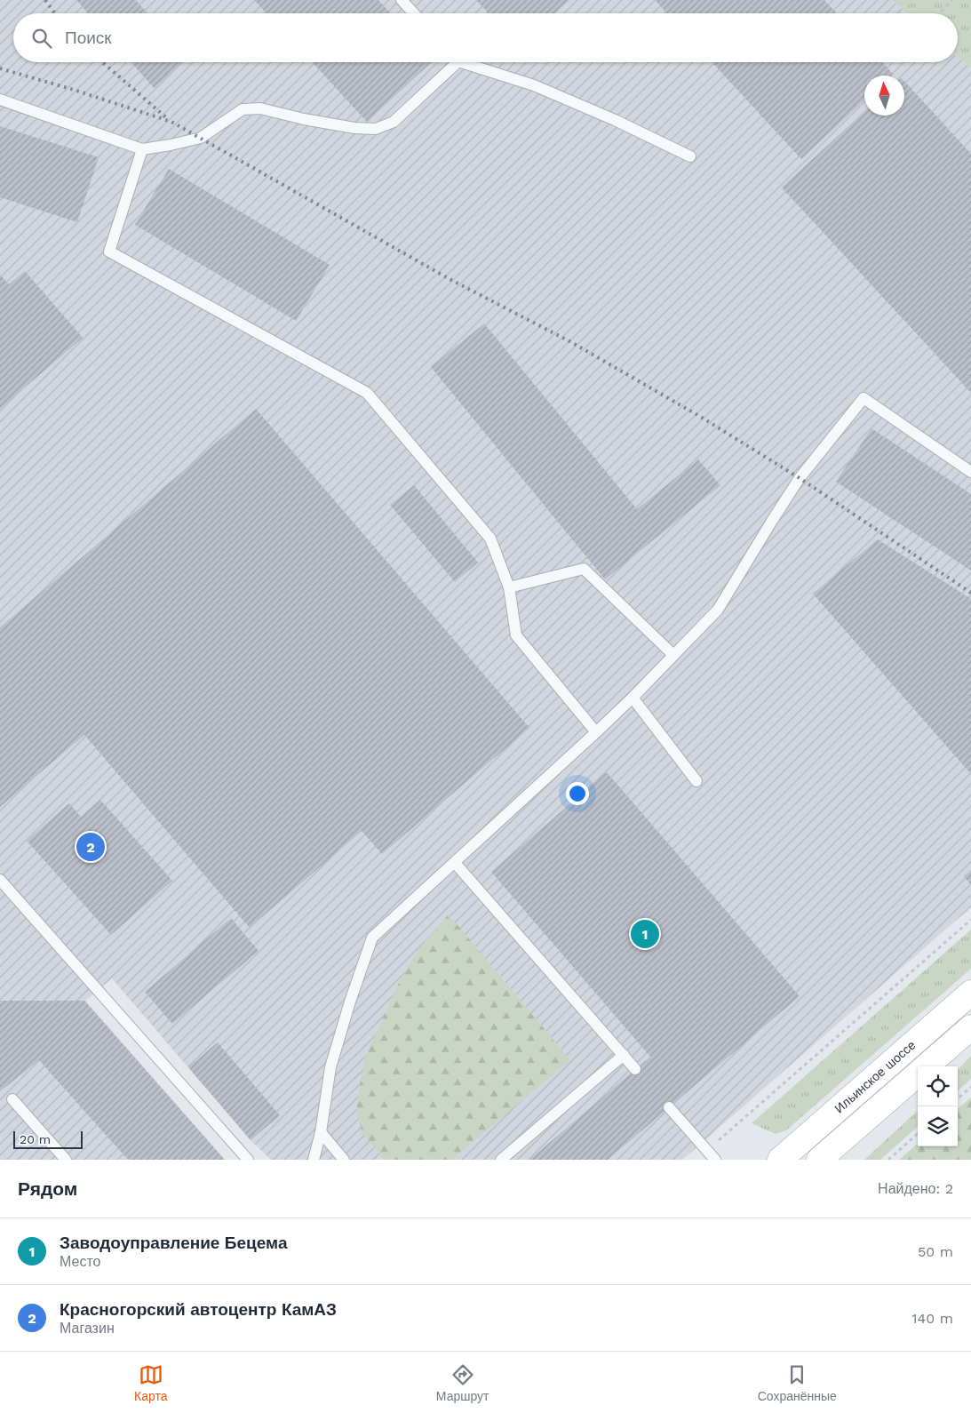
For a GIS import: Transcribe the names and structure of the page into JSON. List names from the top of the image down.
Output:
{
  "streets": {
    "main road": ["Ильинское шоссе"]
  },
  "scale_bar": "20 m",
  "north": "top",
  "page": {
    "search": "Поиск",
    "pins": ["2", "1"],
    "scale": "20 m",
    "heading": ["Рядом", "Найдено: 2"],
    "list": [
      {
        "mark": "1",
        "name": "Заводоуправление Бецема",
        "note": "Место",
        "value": "50 m"
      },
      {
        "mark": "2",
        "name": "Красногорский автоцентр КамАЗ",
        "note": "Магазин",
        "value": "140 m"
      }
    ],
    "nav": ["Карта", "Маршрут", "Сохранённые"]
  }
}
